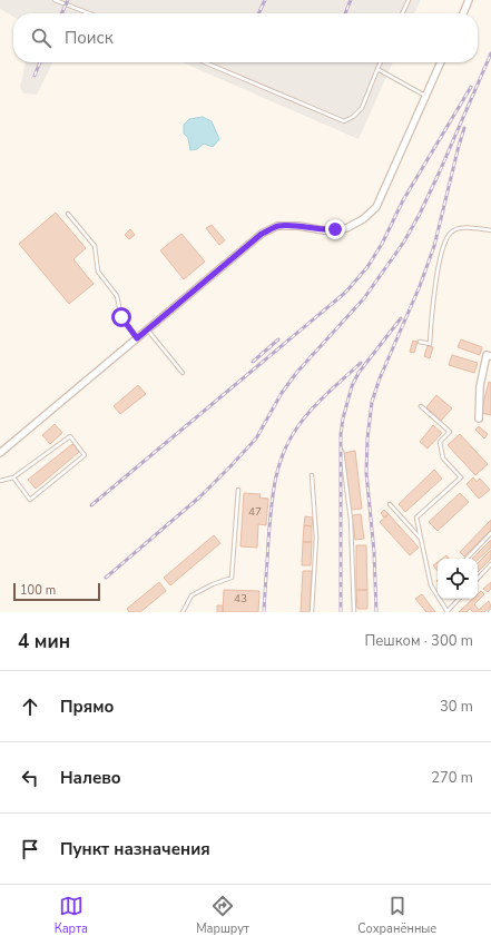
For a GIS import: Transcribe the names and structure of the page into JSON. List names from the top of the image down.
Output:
{
  "house_numbers": ["47", "43"],
  "scale_bar": "100 m",
  "page": {
    "search": "Поиск",
    "scale": "100 m",
    "heading": ["4 мин", "Пешком · 300 m"],
    "list": [
      ["Прямо", "30 m"],
      ["Налево", "270 m"],
      "Пункт назначения"
    ],
    "nav": ["Карта", "Маршрут", "Сохранённые"]
  }
}
